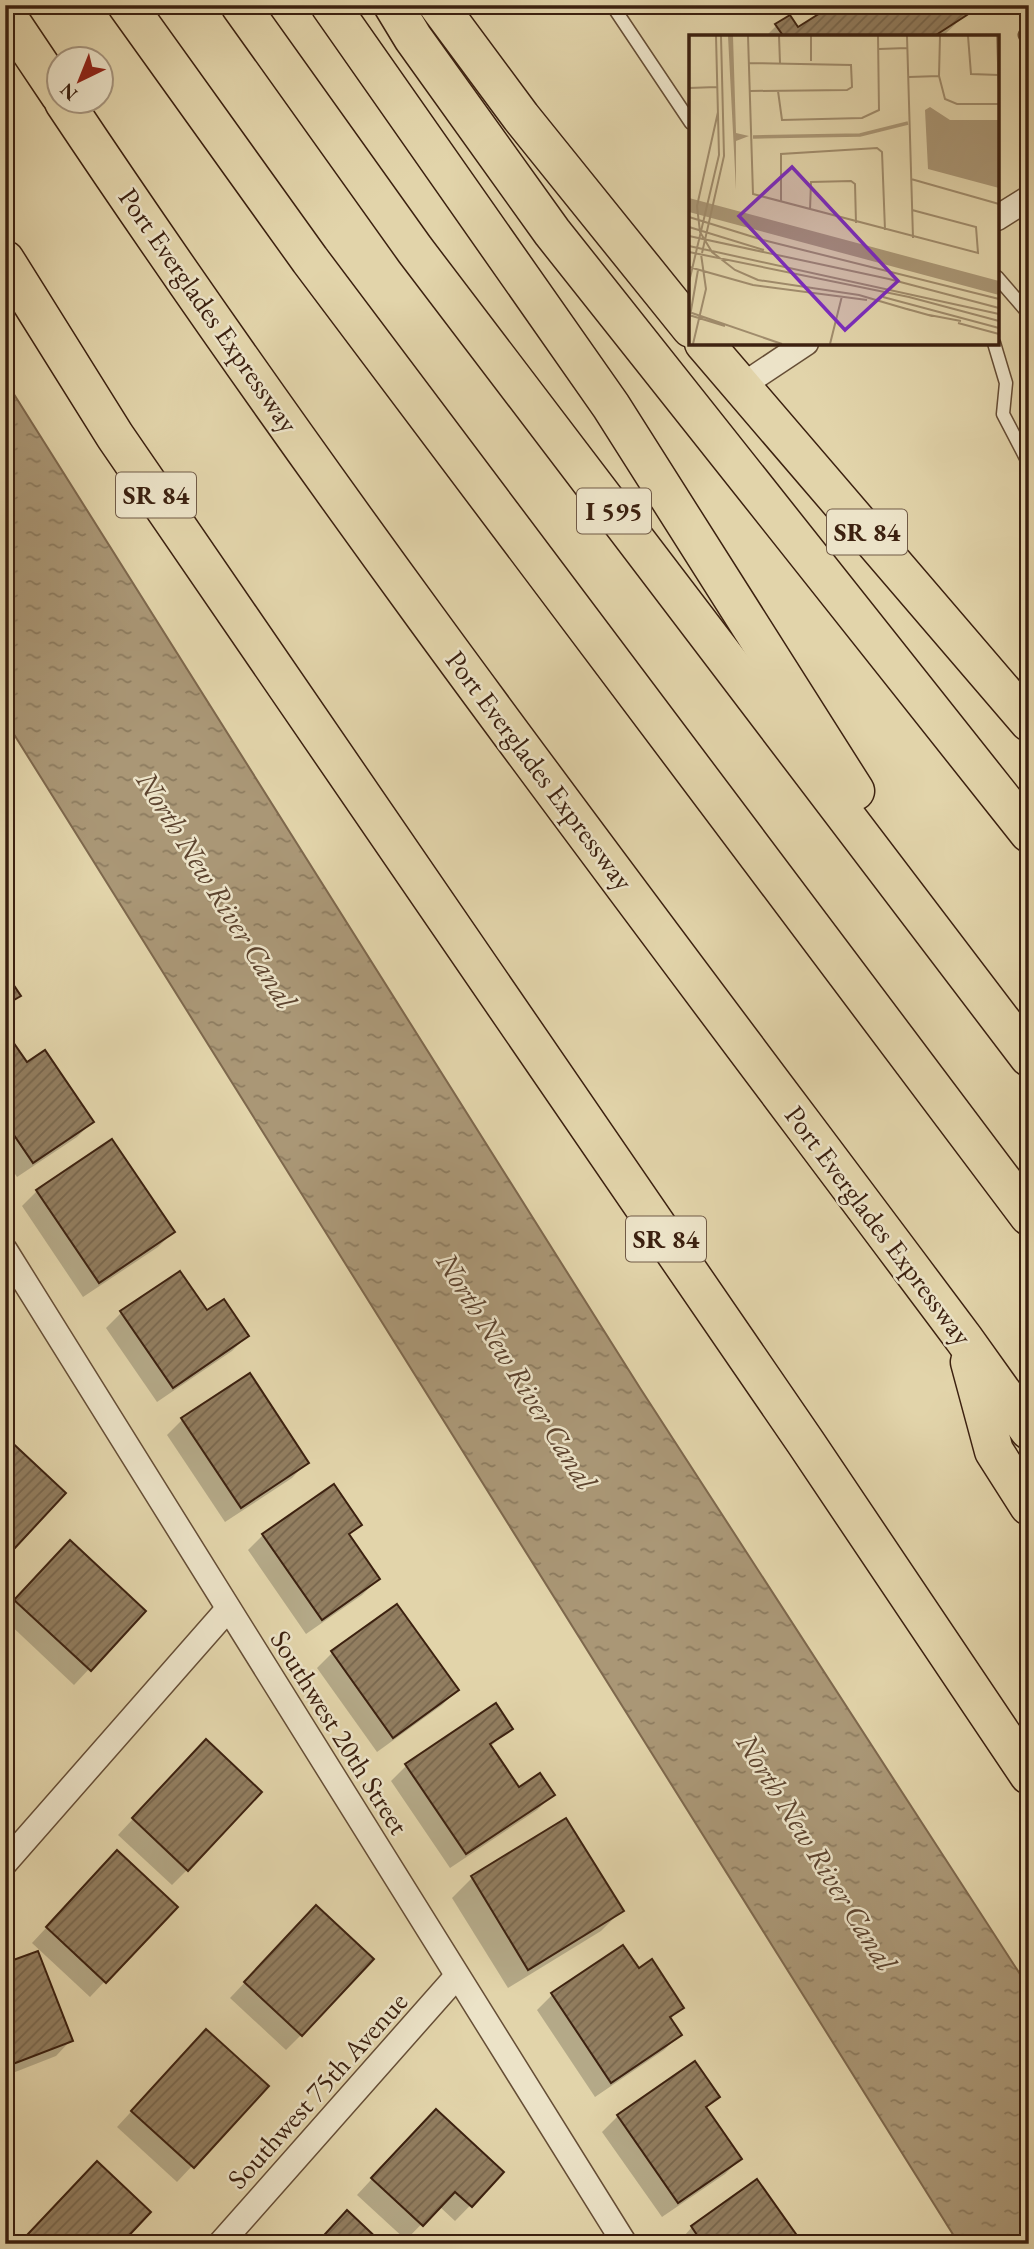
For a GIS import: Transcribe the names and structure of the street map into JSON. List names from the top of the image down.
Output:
{
  "streets": {
    "main road": ["Port Everglades Expressway", "SR 84", "I 595"],
    "street": ["Southwest 20th Street", "Southwest 75th Avenue"]
  },
  "crossings": [
    ["Southwest 20th Street", "Southwest 75th Avenue"]
  ],
  "water": ["North New River Canal"],
  "north": "bottom left"
}
